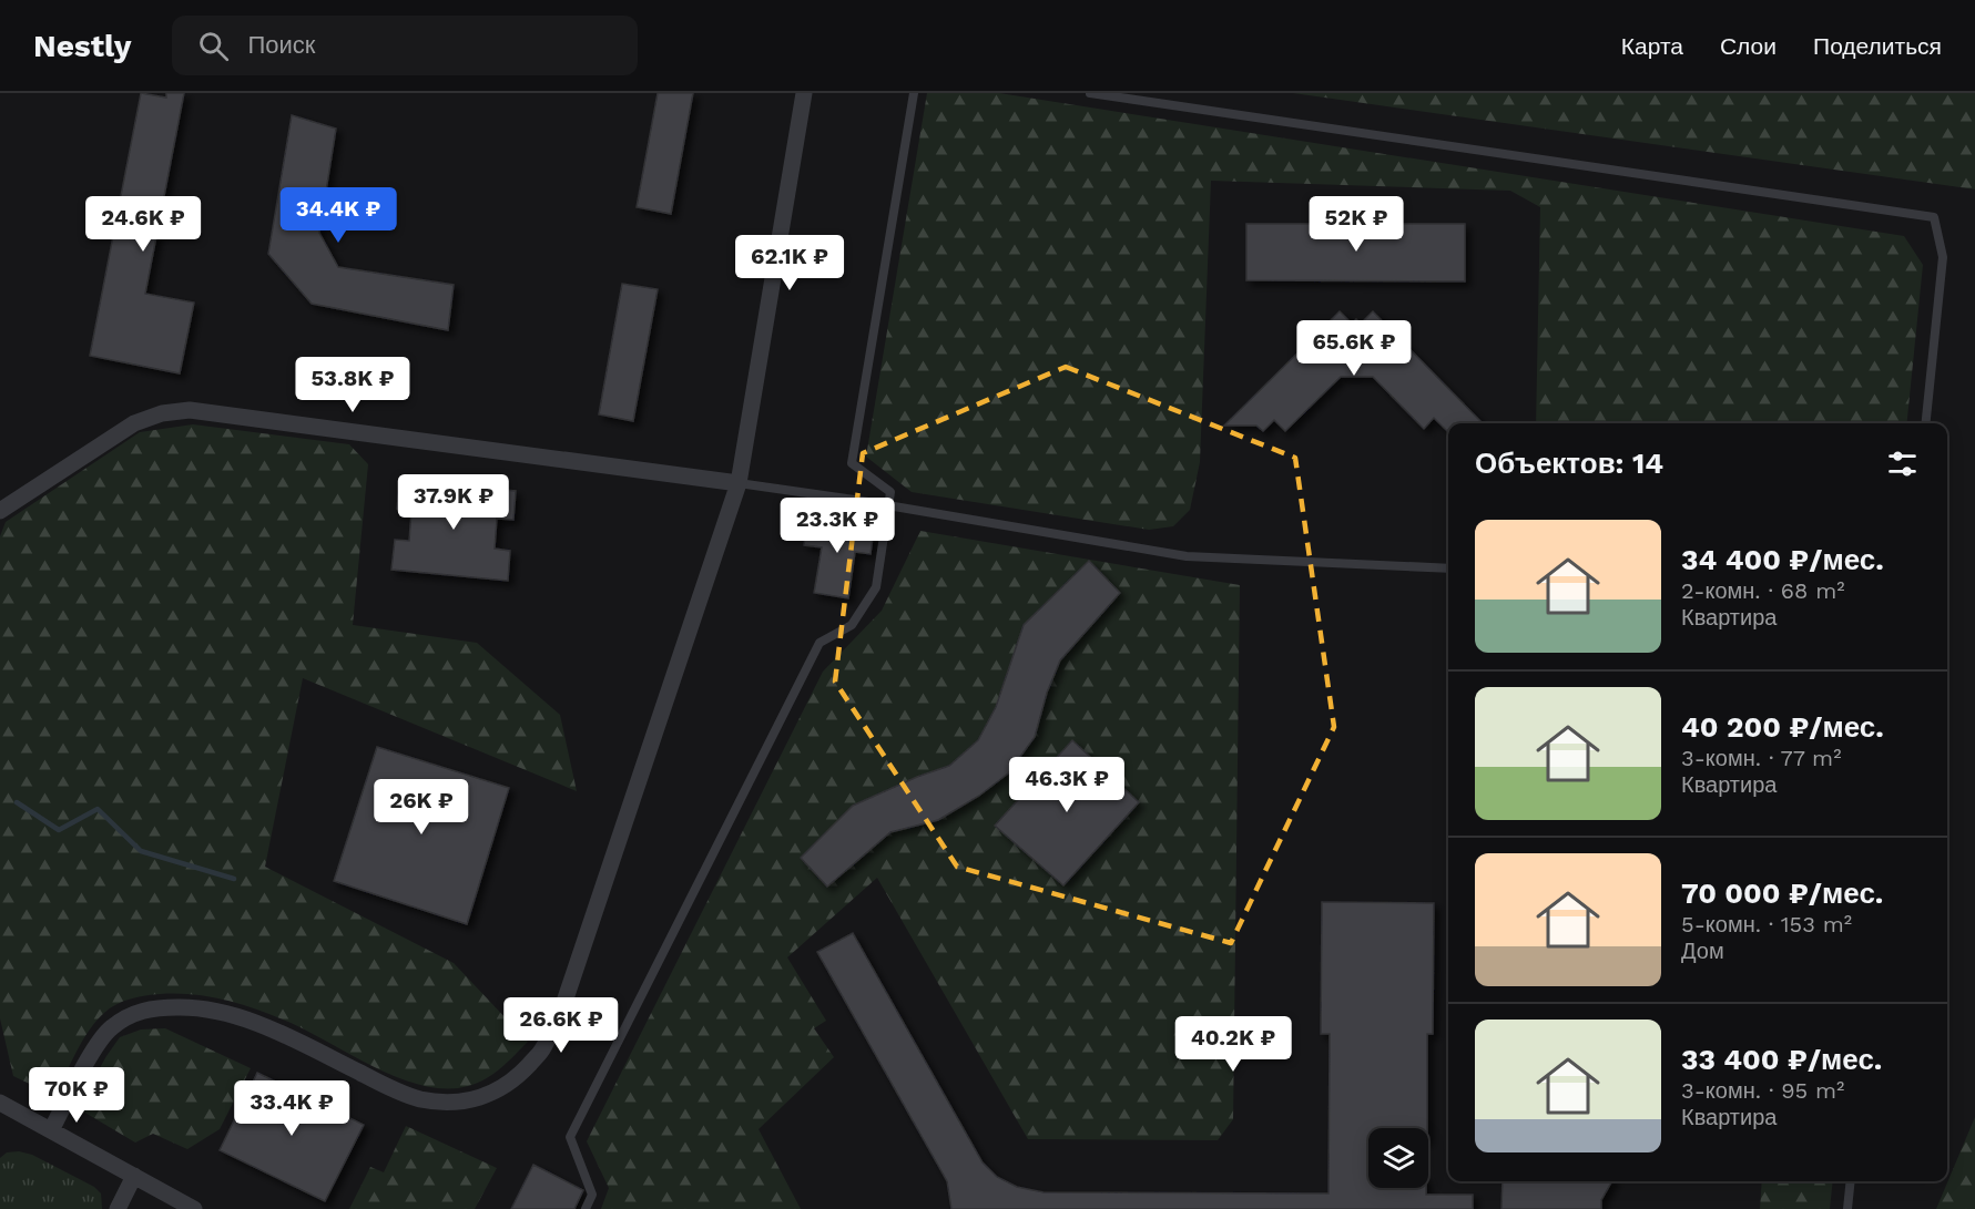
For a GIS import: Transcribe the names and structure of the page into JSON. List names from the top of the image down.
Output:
{
  "page": {
    "header": "Nestly",
    "search": "Поиск",
    "nav": ["Карта", "Слои", "Поделиться"],
    "price": [
      "34.4K ₽",
      "24.6K ₽",
      "52K ₽",
      "62.1K ₽",
      "65.6K ₽",
      "53.8K ₽",
      "37.9K ₽",
      "23.3K ₽",
      "46.3K ₽",
      "26K ₽",
      "26.6K ₽",
      "40.2K ₽",
      "70K ₽",
      "33.4K ₽"
    ],
    "heading": "Объектов: 14",
    "list": [
      {
        "name": "34 400 ₽/мес.",
        "note": "2-комн. · 68 m² · Квартира"
      },
      {
        "name": "40 200 ₽/мес.",
        "note": "3-комн. · 77 m² · Квартира"
      },
      {
        "name": "70 000 ₽/мес.",
        "note": "5-комн. · 153 m² · Дом"
      },
      {
        "name": "33 400 ₽/мес.",
        "note": "3-комн. · 95 m² · Квартира"
      }
    ]
  }
}
